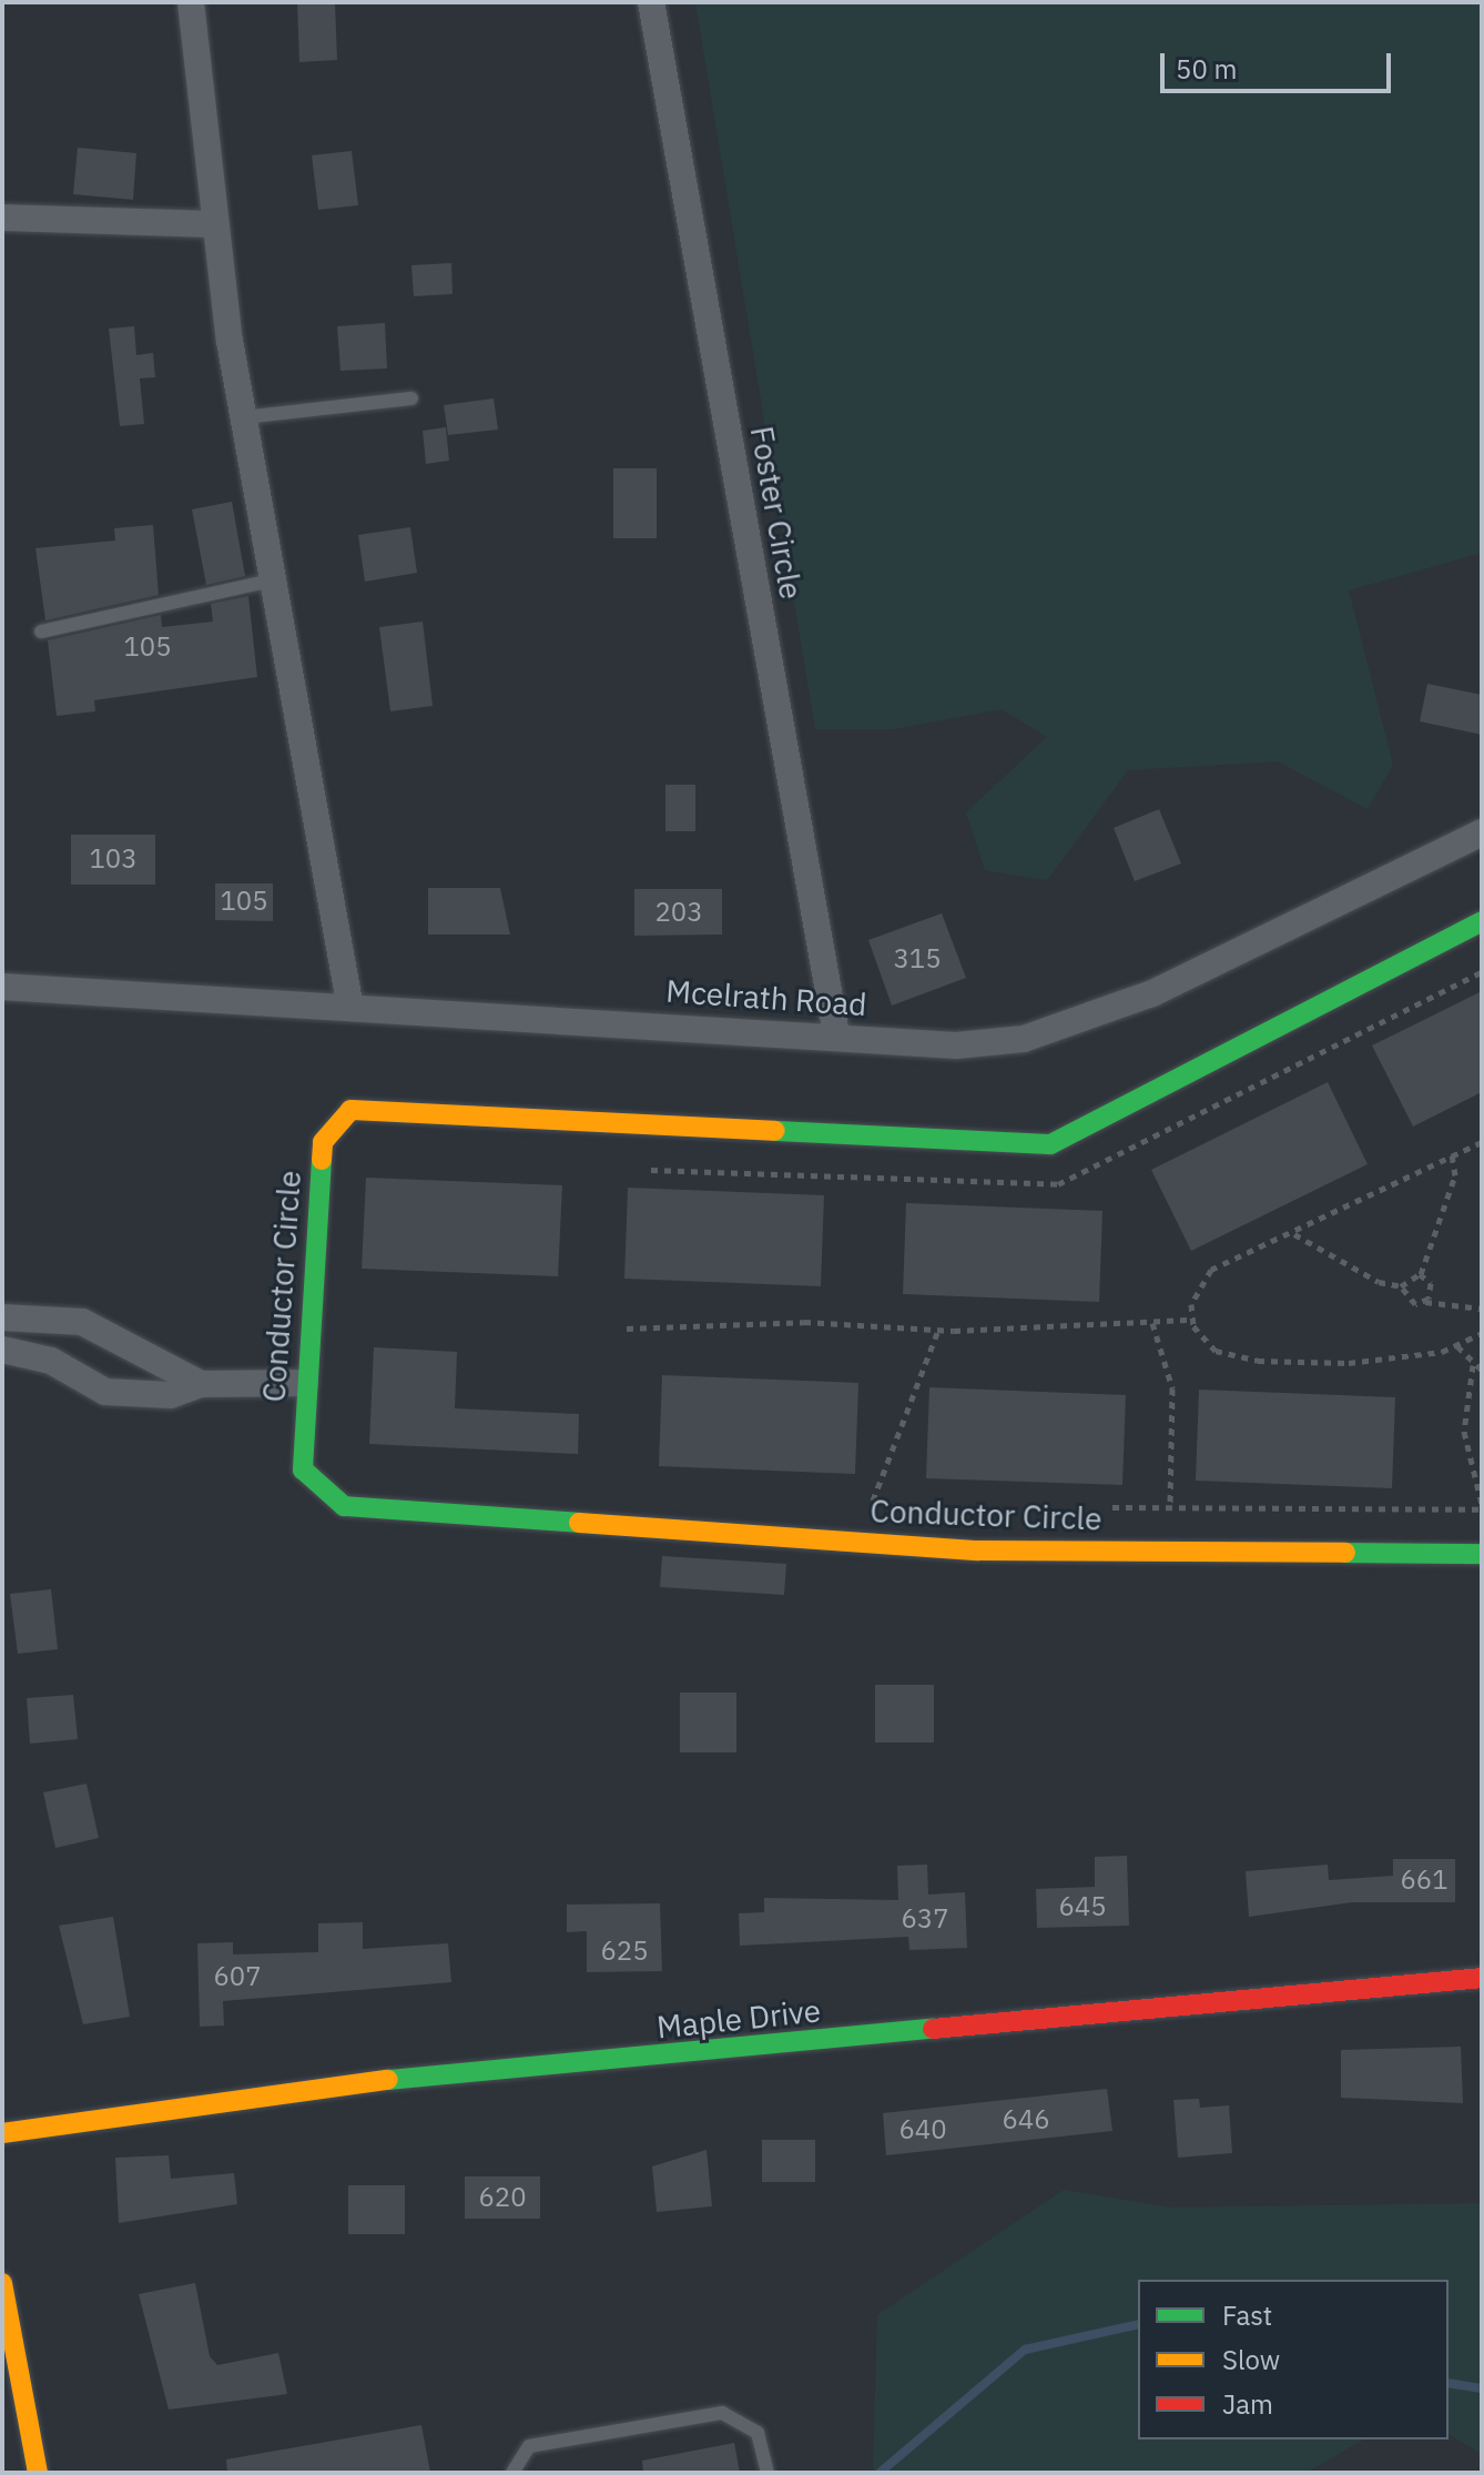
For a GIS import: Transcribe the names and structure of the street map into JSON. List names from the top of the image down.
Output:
{
  "streets": {
    "street": [
      "Foster Circle",
      "Mcelrath Road",
      "Conductor Circle",
      "Maple Drive"
    ]
  },
  "crossings": [
    ["Foster Circle", "Mcelrath Road"]
  ],
  "house_numbers": [
    "105",
    "103",
    "105",
    "203",
    "315",
    "661",
    "645",
    "637",
    "625",
    "607",
    "646",
    "640",
    "620"
  ],
  "legend": ["Fast", "Slow", "Jam"],
  "scale_bar": "50 m"
}
